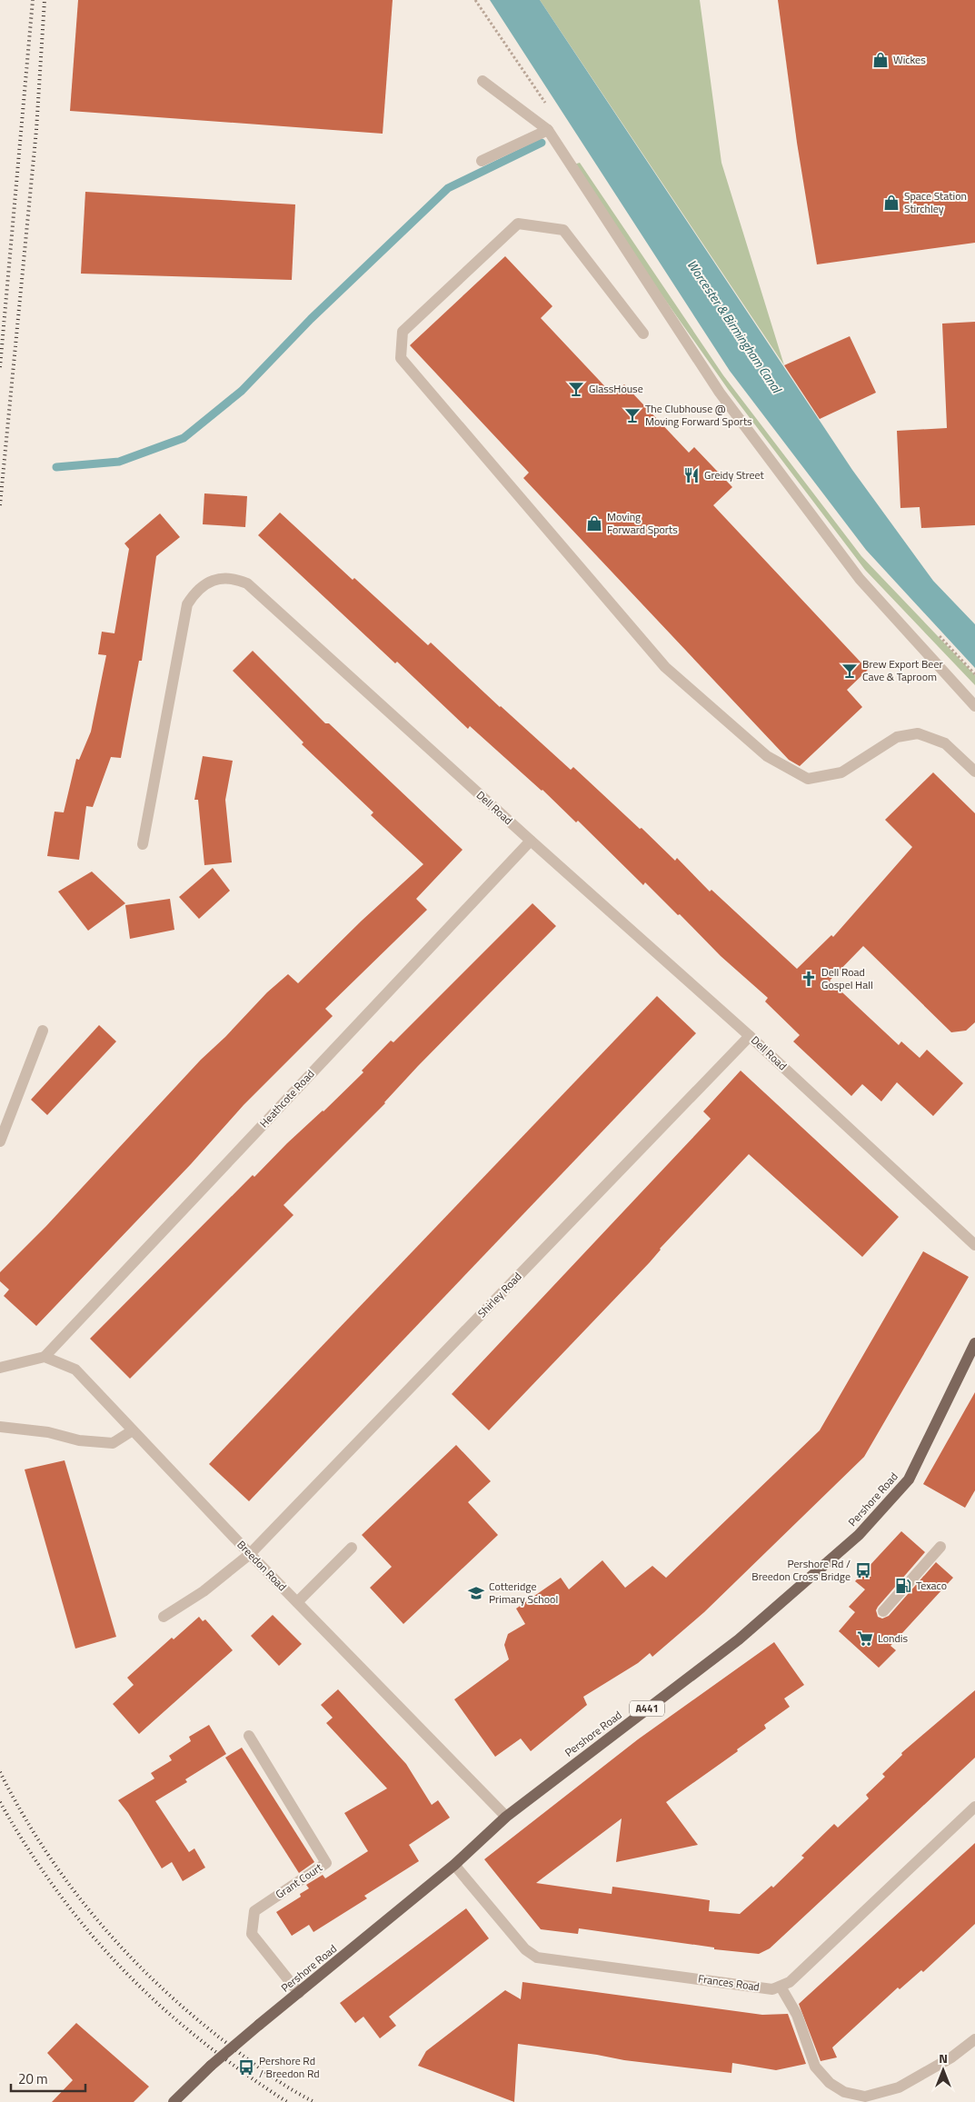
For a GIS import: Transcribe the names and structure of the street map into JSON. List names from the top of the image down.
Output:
{
  "streets": {
    "main road": ["Pershore Road", "A441"],
    "street": [
      "Dell Road",
      "Heathcote Road",
      "Shirley Road",
      "Breedon Road",
      "Grant Court",
      "Frances Road"
    ]
  },
  "crossings": [
    ["Dell Road", "Heathcote Road"],
    ["Dell Road", "Shirley Road"],
    ["Heathcote Road", "Breedon Road"],
    ["Shirley Road", "Breedon Road"],
    ["Pershore Road", "Breedon Road"],
    ["Pershore Road", "Grant Court"],
    ["Pershore Road", "Frances Road"]
  ],
  "water": ["Worcester & Birmingham Canal"],
  "places": {
    "shop": ["Wickes", "Space Station Stirchley", "Moving Forward Sports"],
    "bar": ["GlassHouse", "The Clubhouse @ Moving Forward Sports", "Brew Export Beer Cave & Taproom"],
    "restaurant": ["Greidy Street"],
    "church": ["Dell Road Gospel Hall"],
    "bus stop": ["Pershore Rd / Breedon Cross Bridge", "Pershore Rd / Breedon Rd"],
    "fuel station": ["Texaco"],
    "school or university": ["Cotteridge Primary School"],
    "supermarket": ["Londis"]
  },
  "scale_bar": "20 m",
  "north": "top"
}
